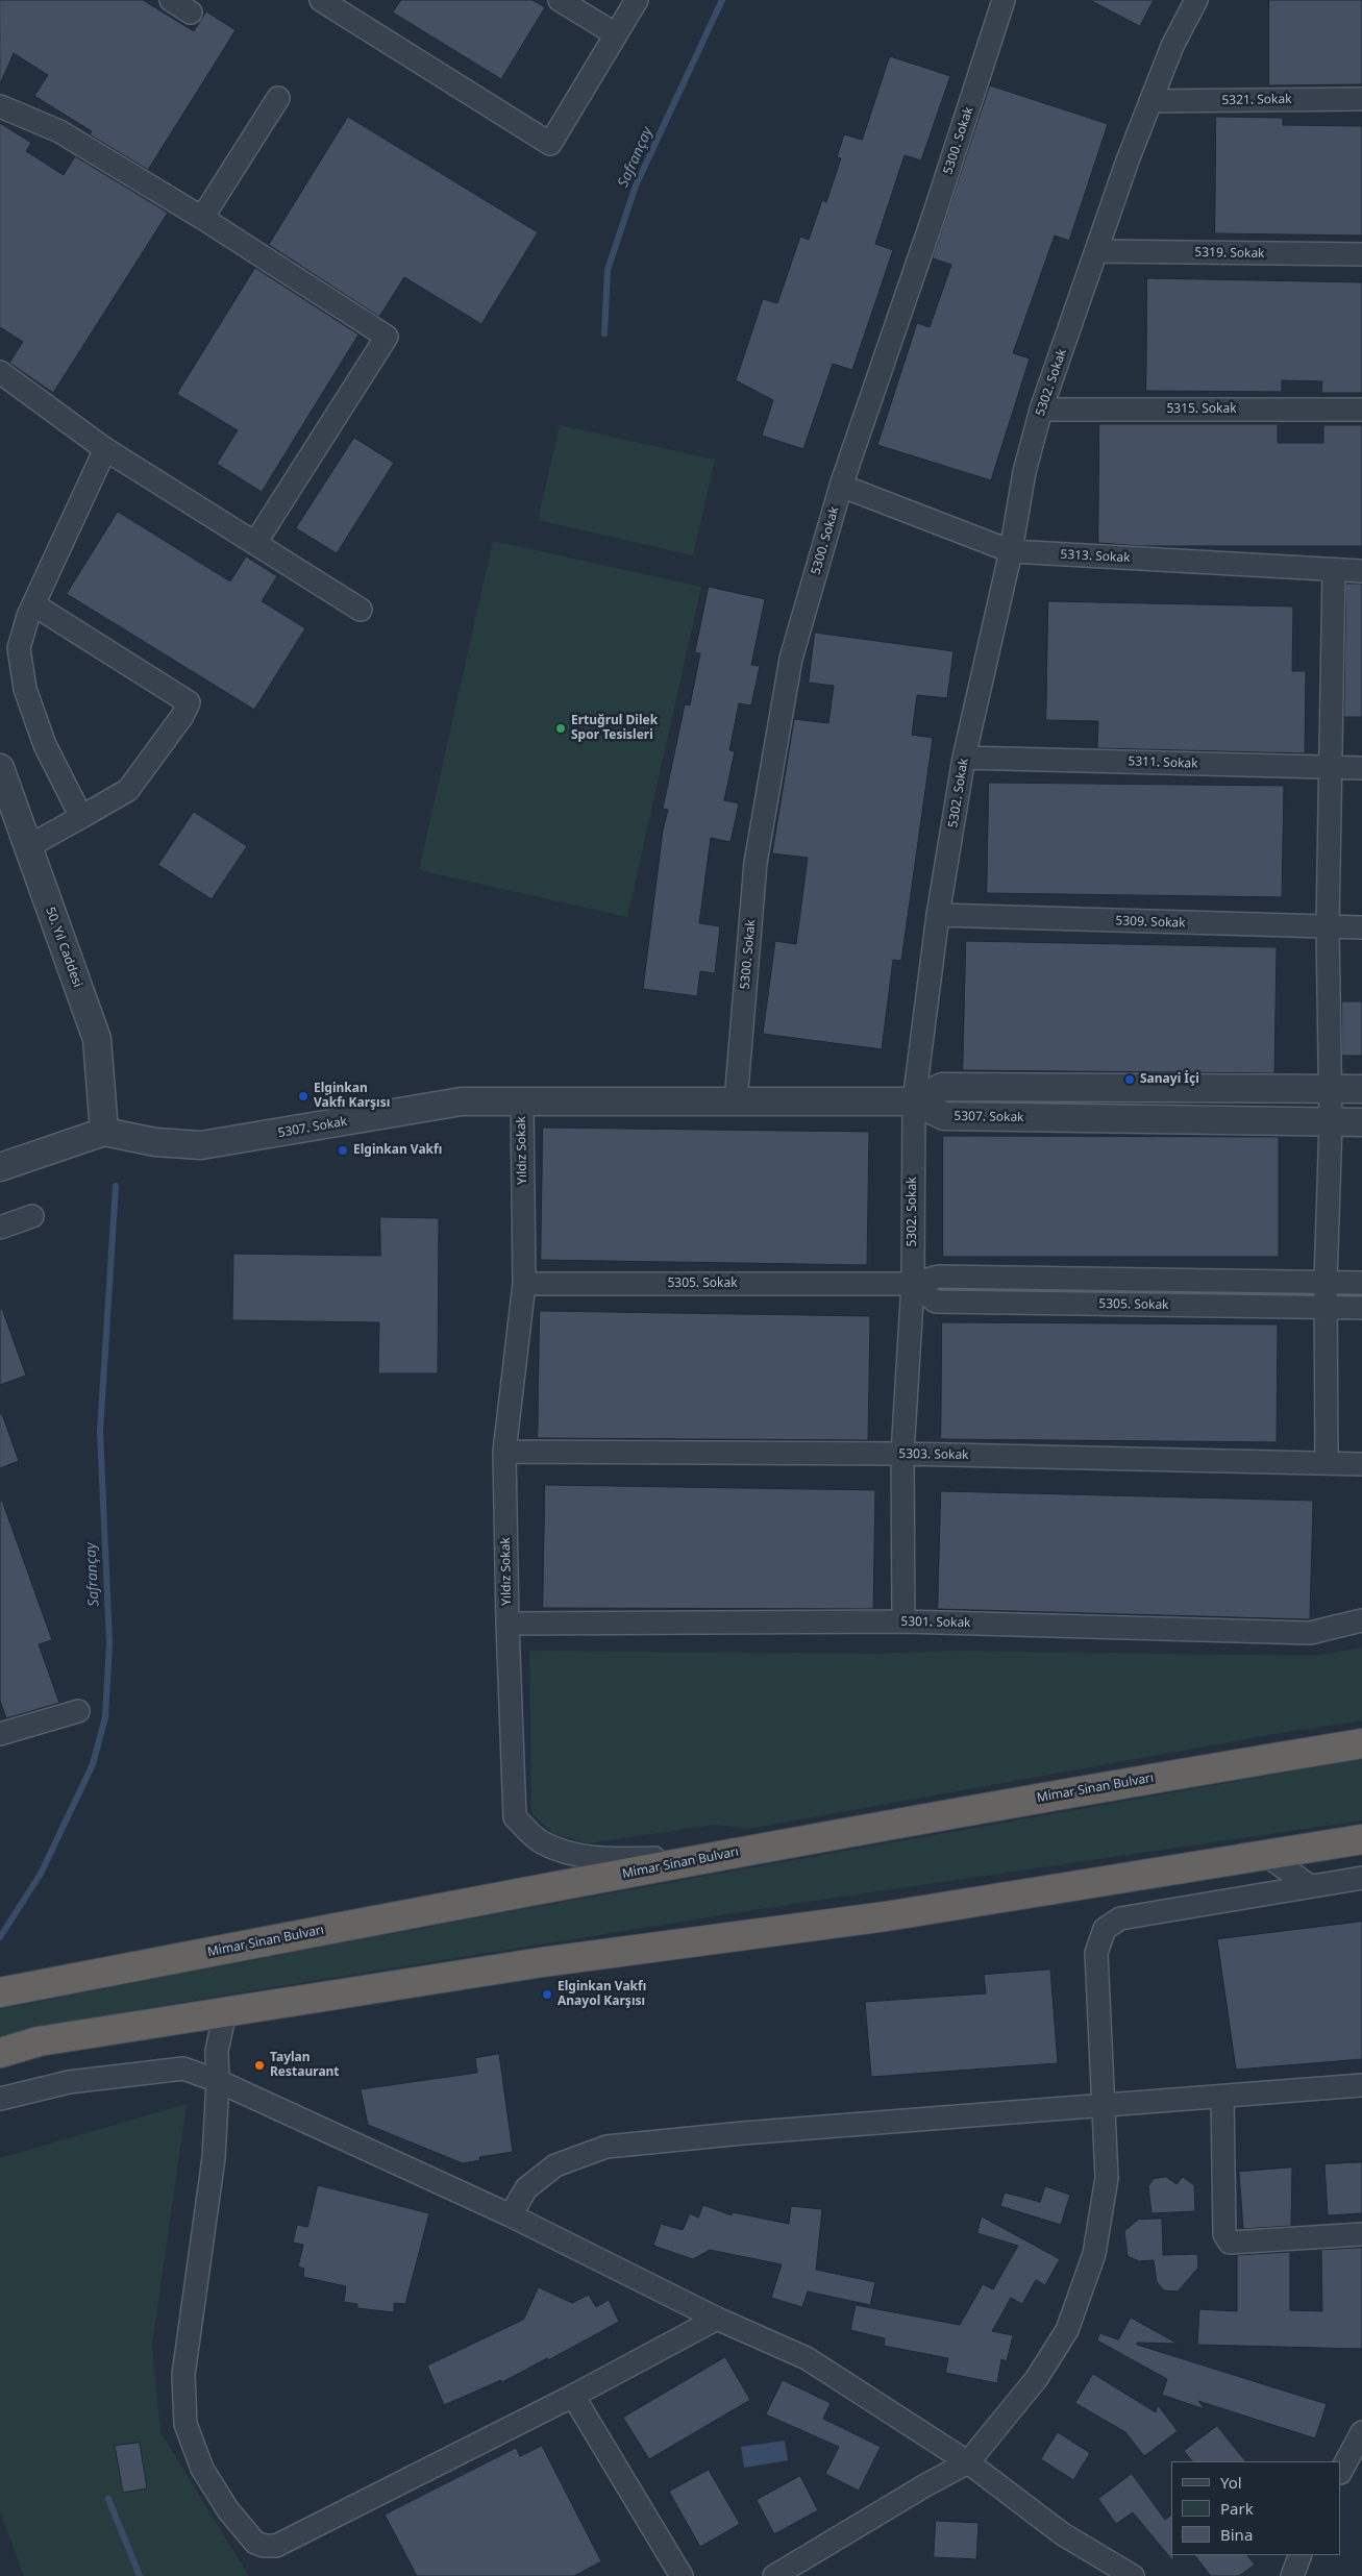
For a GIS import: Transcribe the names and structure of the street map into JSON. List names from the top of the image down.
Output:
{
  "streets": {
    "highway": ["Mimar Sinan Bulvarı"],
    "street": [
      "5321. Sokak",
      "5300. Sokak",
      "5319. Sokak",
      "5302. Sokak",
      "5315. Sokak",
      "5313. Sokak",
      "5311. Sokak",
      "5309. Sokak",
      "50. Yıl Caddesi",
      "5307. Sokak",
      "Yıldız Sokak",
      "5305. Sokak",
      "5303. Sokak",
      "5301. Sokak"
    ]
  },
  "crossings": [
    ["5321. Sokak", "5302. Sokak"],
    ["5300. Sokak", "5313. Sokak"],
    ["5300. Sokak", "5307. Sokak"],
    ["5319. Sokak", "5302. Sokak"],
    ["5302. Sokak", "5315. Sokak"],
    ["5302. Sokak", "5313. Sokak"],
    ["5302. Sokak", "5311. Sokak"],
    ["5302. Sokak", "5309. Sokak"],
    ["5302. Sokak", "5307. Sokak"],
    ["5302. Sokak", "5305. Sokak"],
    ["5302. Sokak", "5303. Sokak"],
    ["5302. Sokak", "5301. Sokak"],
    ["50. Yıl Caddesi", "5307. Sokak"],
    ["5307. Sokak", "Yıldız Sokak"],
    ["Yıldız Sokak", "5305. Sokak"],
    ["Yıldız Sokak", "5303. Sokak"],
    ["Yıldız Sokak", "5301. Sokak"],
    ["Yıldız Sokak", "Mimar Sinan Bulvarı"]
  ],
  "water": ["Safrançay"],
  "places": [
    "Ertuğrul Dilek Spor Tesisleri",
    "Sanayi İçi",
    "Elginkan Vakfı Karşısı",
    "Elginkan Vakfı",
    "Elginkan Vakfı Anayol Karşısı",
    "Taylan Restaurant"
  ],
  "legend": ["Yol", "Park", "Bina"]
}
